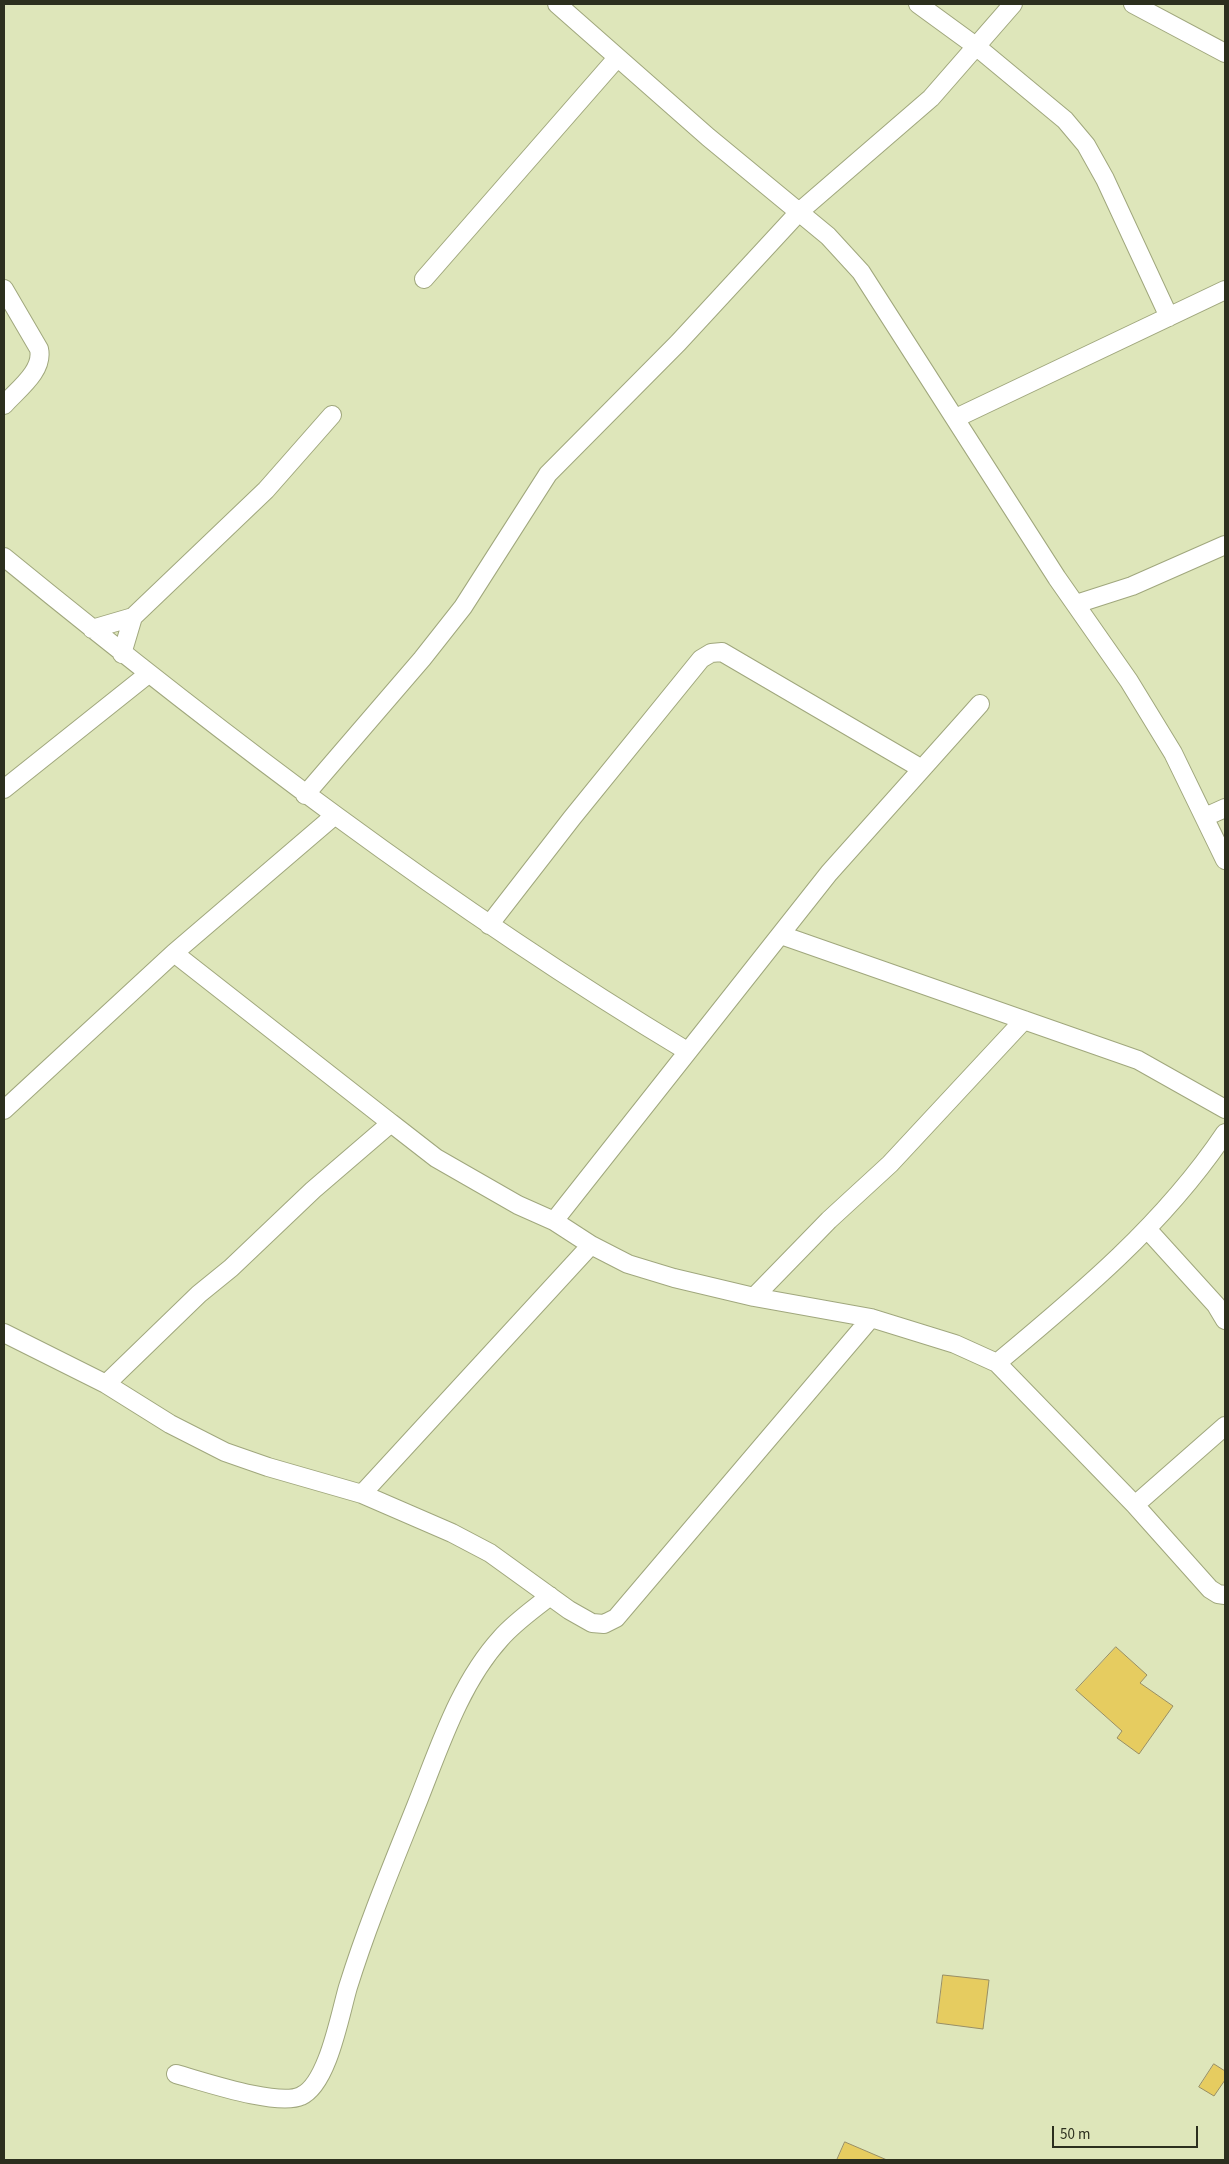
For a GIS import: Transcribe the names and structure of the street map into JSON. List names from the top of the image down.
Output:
{
  "scale_bar": "50 m"
}
